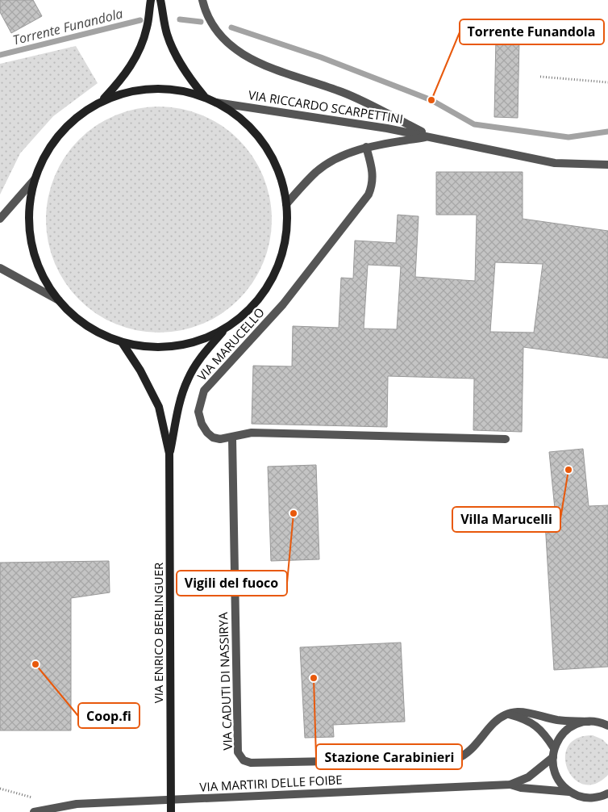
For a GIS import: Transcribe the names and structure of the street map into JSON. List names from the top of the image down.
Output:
{
  "streets": {
    "main road": ["VIA ENRICO BERLINGUER"],
    "street": [
      "VIA RICCARDO SCARPETTINI",
      "VIA MARUCELLO",
      "VIA CADUTI DI NASSIRYA",
      "VIA MARTIRI DELLE FOIBE"
    ]
  },
  "crossings": [
    ["VIA RICCARDO SCARPETTINI", "VIA MARUCELLO"],
    ["VIA RICCARDO SCARPETTINI", "VIA ENRICO BERLINGUER"],
    ["VIA MARUCELLO", "VIA CADUTI DI NASSIRYA"]
  ],
  "water": ["Torrente Funandola"],
  "places": [
    "Torrente Funandola",
    "Villa Marucelli",
    "Vigili del fuoco",
    "Coop.fi",
    "Stazione Carabinieri"
  ]
}
